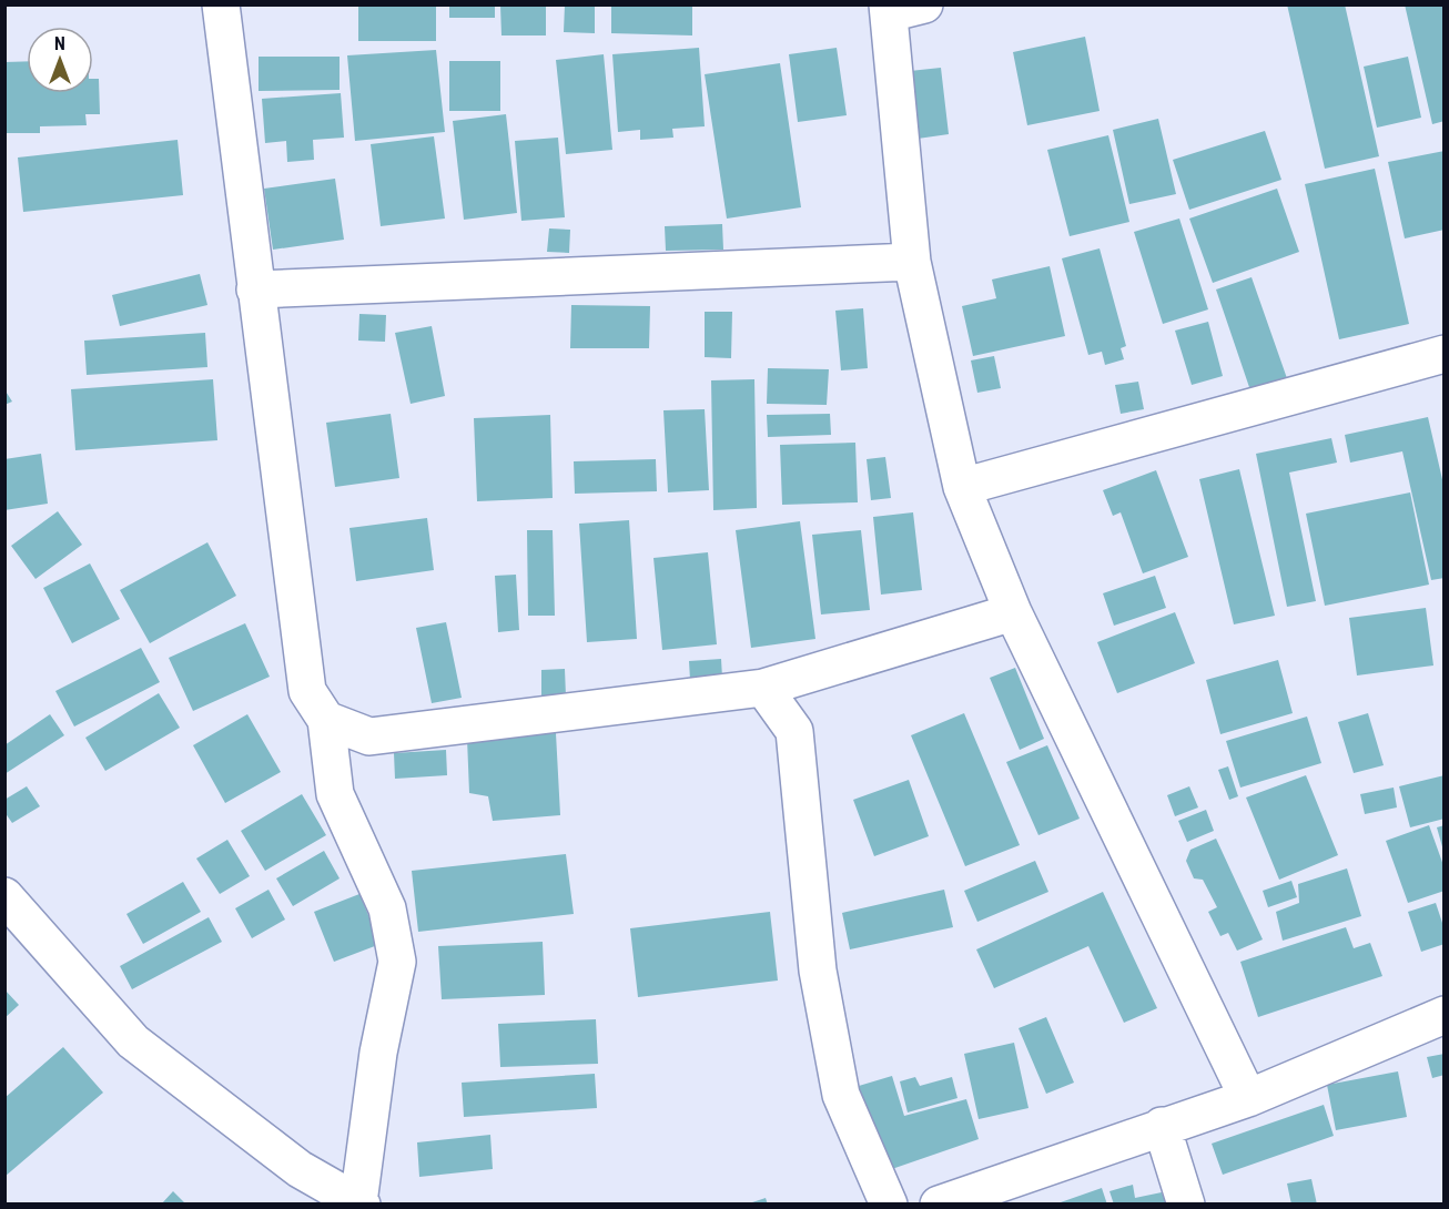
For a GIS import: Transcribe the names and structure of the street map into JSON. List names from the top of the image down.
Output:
{
  "north": "top"
}
